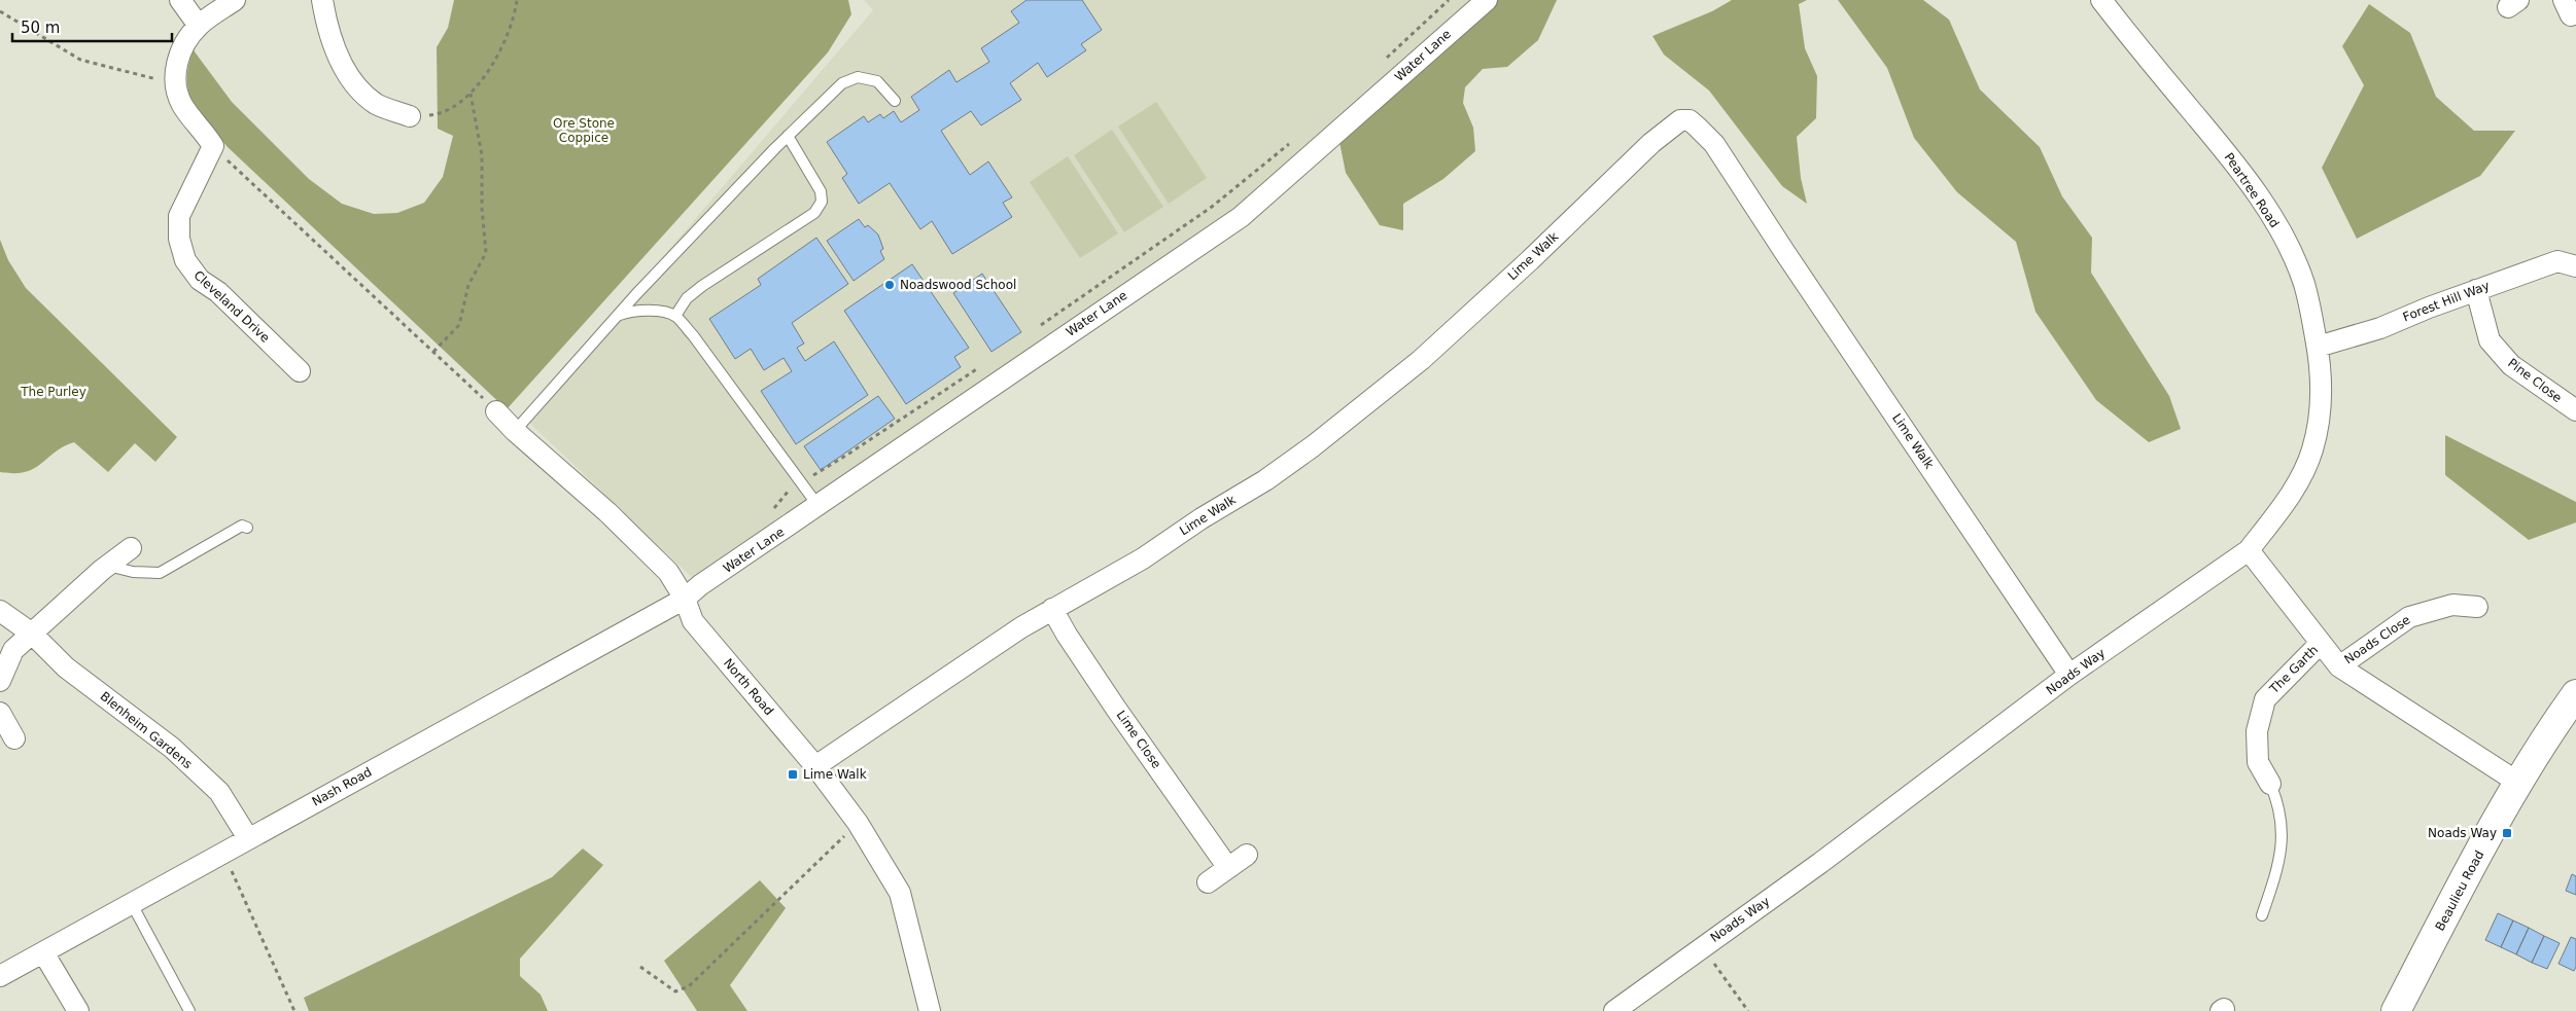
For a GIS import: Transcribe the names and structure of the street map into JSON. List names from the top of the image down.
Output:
{
  "streets": {
    "street": [
      "Water Lane",
      "Peartree Road",
      "Lime Walk",
      "Forest Hill Way",
      "Cleveland Drive",
      "Pine Close",
      "Noads Close",
      "The Garth",
      "Noads Way",
      "North Road",
      "Blenheim Gardens",
      "Lime Close",
      "Nash Road",
      "Beaulieu Road"
    ]
  },
  "crossings": [
    ["Water Lane", "North Road"],
    ["Water Lane", "Nash Road"],
    ["Peartree Road", "Forest Hill Way"],
    ["Peartree Road", "Noads Way"],
    ["Lime Walk", "Noads Way"],
    ["Lime Walk", "North Road"],
    ["Lime Walk", "Lime Close"],
    ["Forest Hill Way", "Pine Close"],
    ["North Road", "Nash Road"],
    ["Blenheim Gardens", "Nash Road"]
  ],
  "parks": ["Ore Stone Coppice", "The Purley"],
  "places": {
    "other": ["Noadswood School"],
    "transit": ["Lime Walk", "Noads Way"]
  },
  "scale_bar": "50 m"
}
